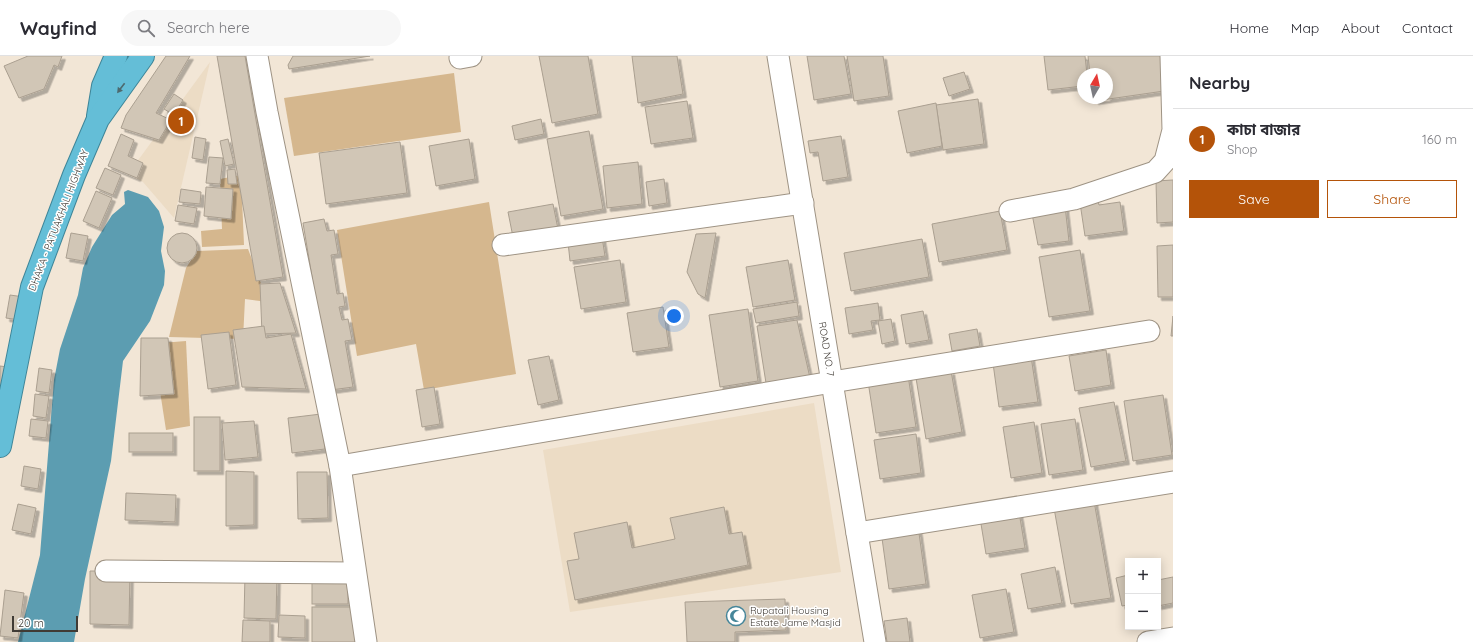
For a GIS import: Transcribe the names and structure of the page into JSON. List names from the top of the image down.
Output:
{
  "streets": {
    "highway": ["DHAKA - PATUAKHALI HIGHWAY"],
    "street": ["ROAD NO. 7"]
  },
  "places": {
    "mosque": ["Rupatali Housing Estate Jame Masjid"]
  },
  "scale_bar": "20 m",
  "north": "top",
  "page": {
    "header": "Wayfind",
    "search": "Search here",
    "nav": [
      "Home",
      "Map",
      "About",
      "Contact"
    ],
    "heading": "Nearby",
    "pins": "1",
    "list": [
      {
        "mark": "1",
        "name": "কাচা বাজার",
        "note": "Shop",
        "value": "160 m"
      }
    ],
    "buttons": ["Save", "Share"],
    "map_buttons": ["+", "−"],
    "scale": "20 m"
  }
}
